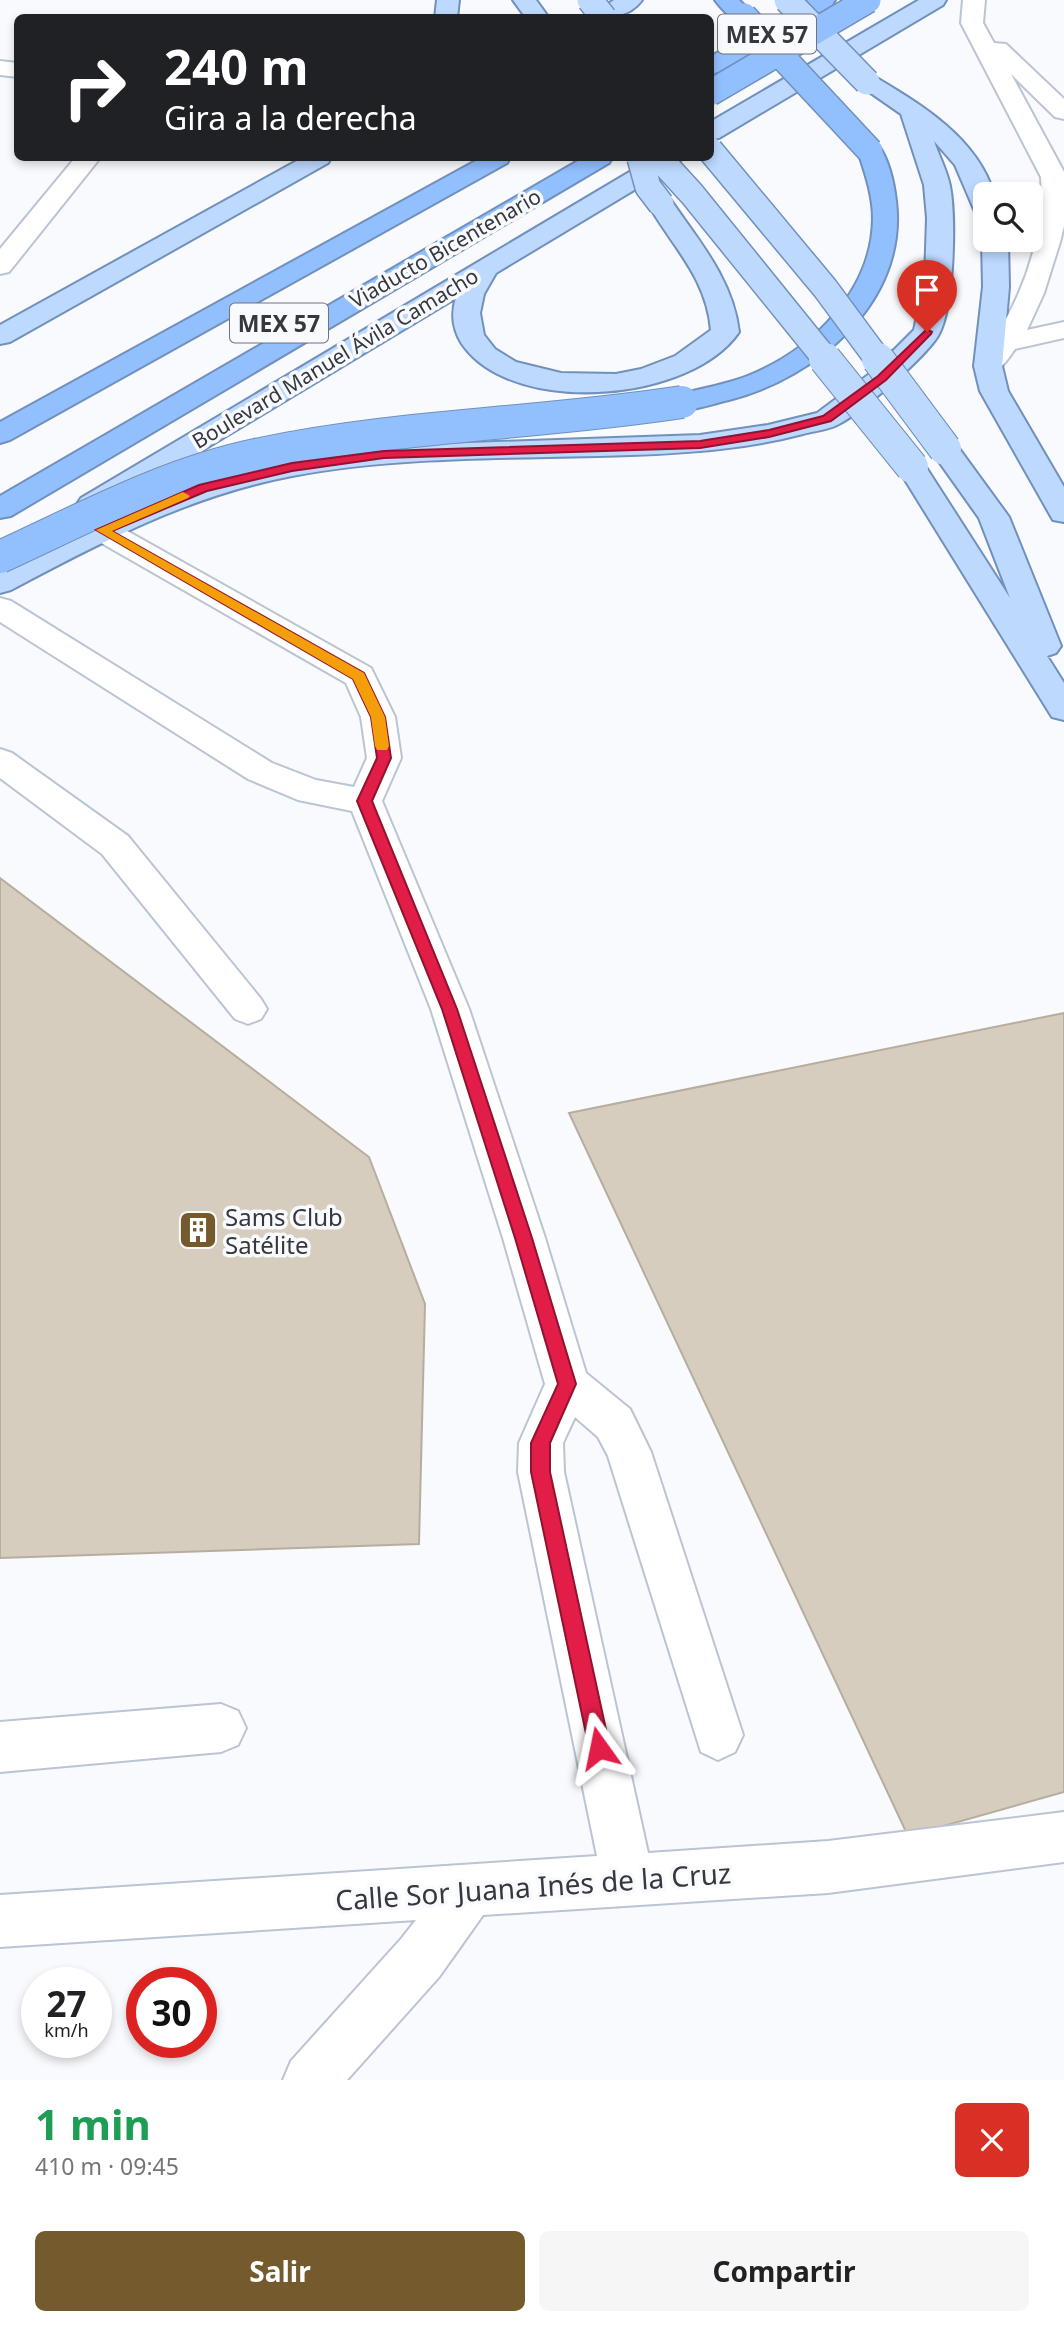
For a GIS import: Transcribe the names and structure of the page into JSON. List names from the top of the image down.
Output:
{
  "streets": {
    "highway": ["MEX 57", "Viaducto Bicentenario"],
    "main road": ["Boulevard Manuel Ávila Camacho"],
    "street": ["Calle Sor Juana Inés de la Cruz"]
  },
  "places": {
    "building": ["Sams Club Satélite"]
  },
  "page": {
    "turn": ["240 m", "Gira a la derecha"],
    "speed": "27 km/h",
    "limit": "30",
    "heading": ["1 min", "410 m · 09:45"],
    "buttons": ["Salir", "Compartir"]
  }
}
